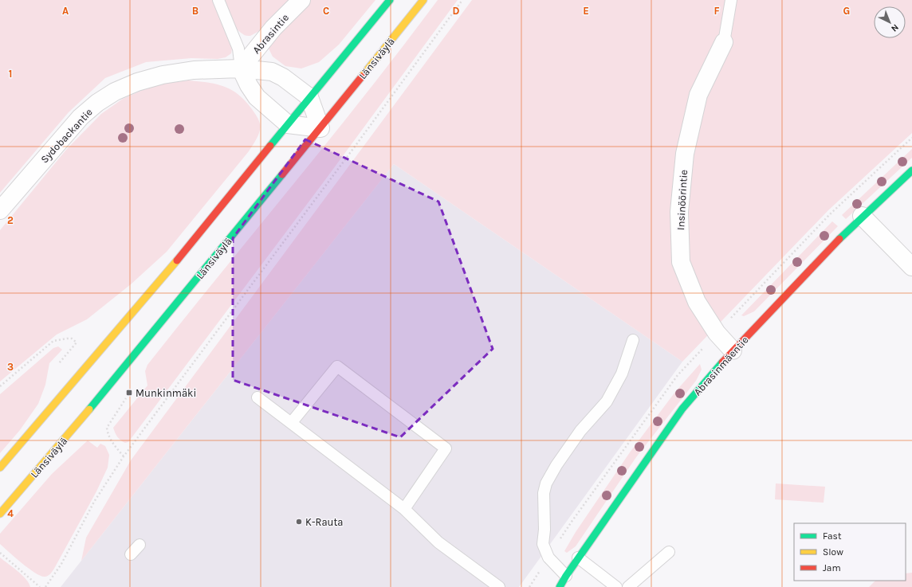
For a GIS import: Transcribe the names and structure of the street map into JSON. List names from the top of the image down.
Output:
{
  "streets": {
    "main road": ["Länsiväylä", "Abrasinmäentie"],
    "street": ["Abrasintie", "Sydobackantie", "Insinöörintie"]
  },
  "crossings": [
    ["Abrasintie", "Sydobackantie"],
    ["Insinöörintie", "Abrasinmäentie"]
  ],
  "places": {
    "transit": ["Munkinmäki"],
    "other": ["K-Rauta"]
  },
  "legend": ["Fast", "Slow", "Jam"],
  "north": "bottom right",
  "grid": {
    "columns": [
      "A",
      "B",
      "C",
      "D",
      "E",
      "F",
      "G"
    ],
    "rows": [
      "1",
      "2",
      "3",
      "4"
    ]
  }
}
